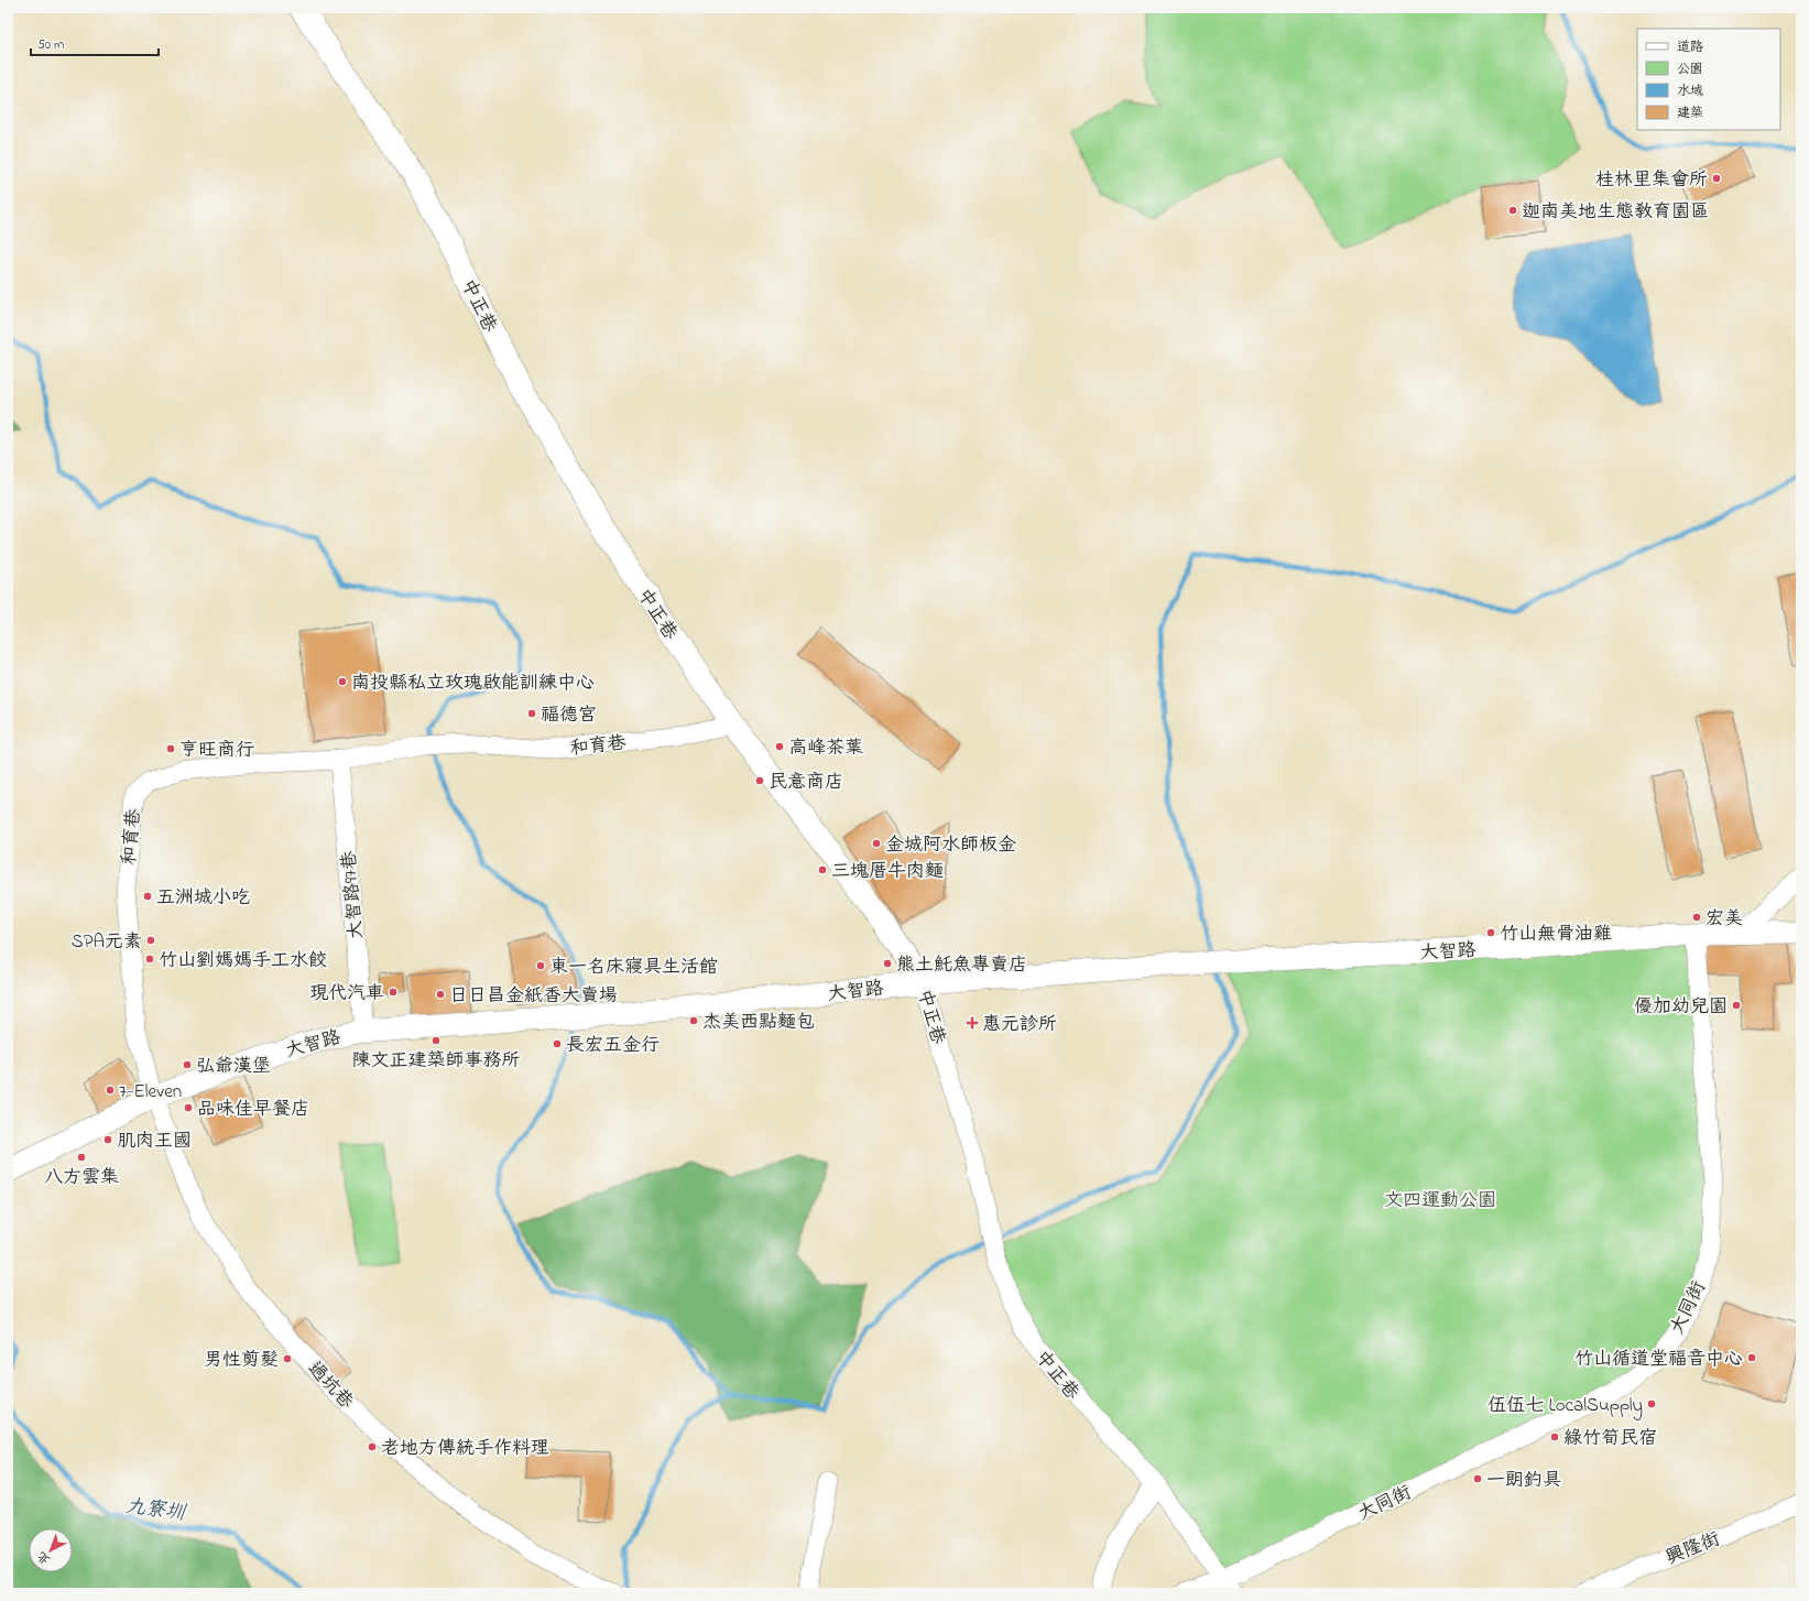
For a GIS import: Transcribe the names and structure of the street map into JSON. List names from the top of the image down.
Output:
{
  "streets": {
    "street": [
      "中正巷",
      "和育巷",
      "大智路97巷",
      "大智路",
      "大同街",
      "過坑巷",
      "興隆街"
    ]
  },
  "crossings": [
    ["中正巷", "和育巷"],
    ["中正巷", "大智路"],
    ["中正巷", "大同街"],
    ["和育巷", "大智路97巷"],
    ["和育巷", "大智路"],
    ["和育巷", "過坑巷"],
    ["大智路97巷", "大智路"],
    ["大智路", "大同街"],
    ["大智路", "過坑巷"]
  ],
  "water": ["九寮圳"],
  "parks": ["文四運動公園"],
  "places": {
    "other": [
      "桂林里集會所",
      "迦南美地生態教育園區",
      "南投縣私立玫瑰啟能訓練中心",
      "福德宮",
      "高峰茶葉",
      "亨旺商行",
      "民意商店",
      "金城阿水師板金",
      "三塊厝牛肉麵",
      "五洲城小吃",
      "宏美",
      "竹山無骨油雞",
      "SPA元素",
      "竹山劉媽媽手工水餃",
      "熊土魠魚專賣店",
      "東一名床寢具生活館",
      "現代汽車",
      "日日昌金紙香大賣場",
      "優加幼兒園",
      "杰美西點麵包",
      "陳文正建築師事務所",
      "長宏五金行",
      "弘爺漢堡",
      "7-Eleven",
      "品味佳早餐店",
      "肌肉王國",
      "八方雲集",
      "竹山循道堂福音中心",
      "男性剪髮",
      "伍伍七 LocalSupply",
      "綠竹筍民宿",
      "老地方傳統手作料理",
      "一朗釣具"
    ],
    "health": ["惠元診所"]
  },
  "legend": [
    "道路",
    "公園",
    "水域",
    "建築"
  ],
  "scale_bar": "50 m",
  "north": "bottom left"
}
